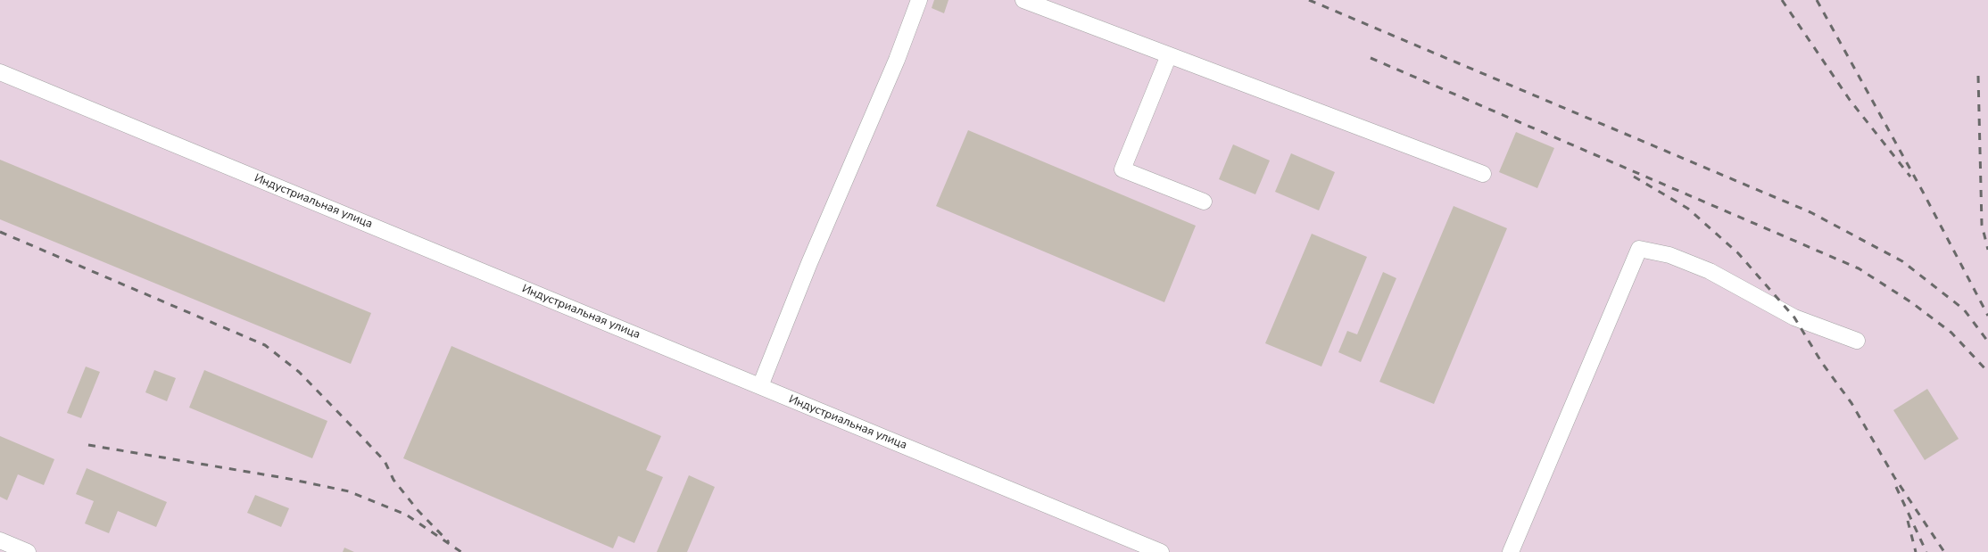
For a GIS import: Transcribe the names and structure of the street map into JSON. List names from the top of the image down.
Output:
{
  "streets": {
    "street": ["Индустриальная улица"]
  }
}
